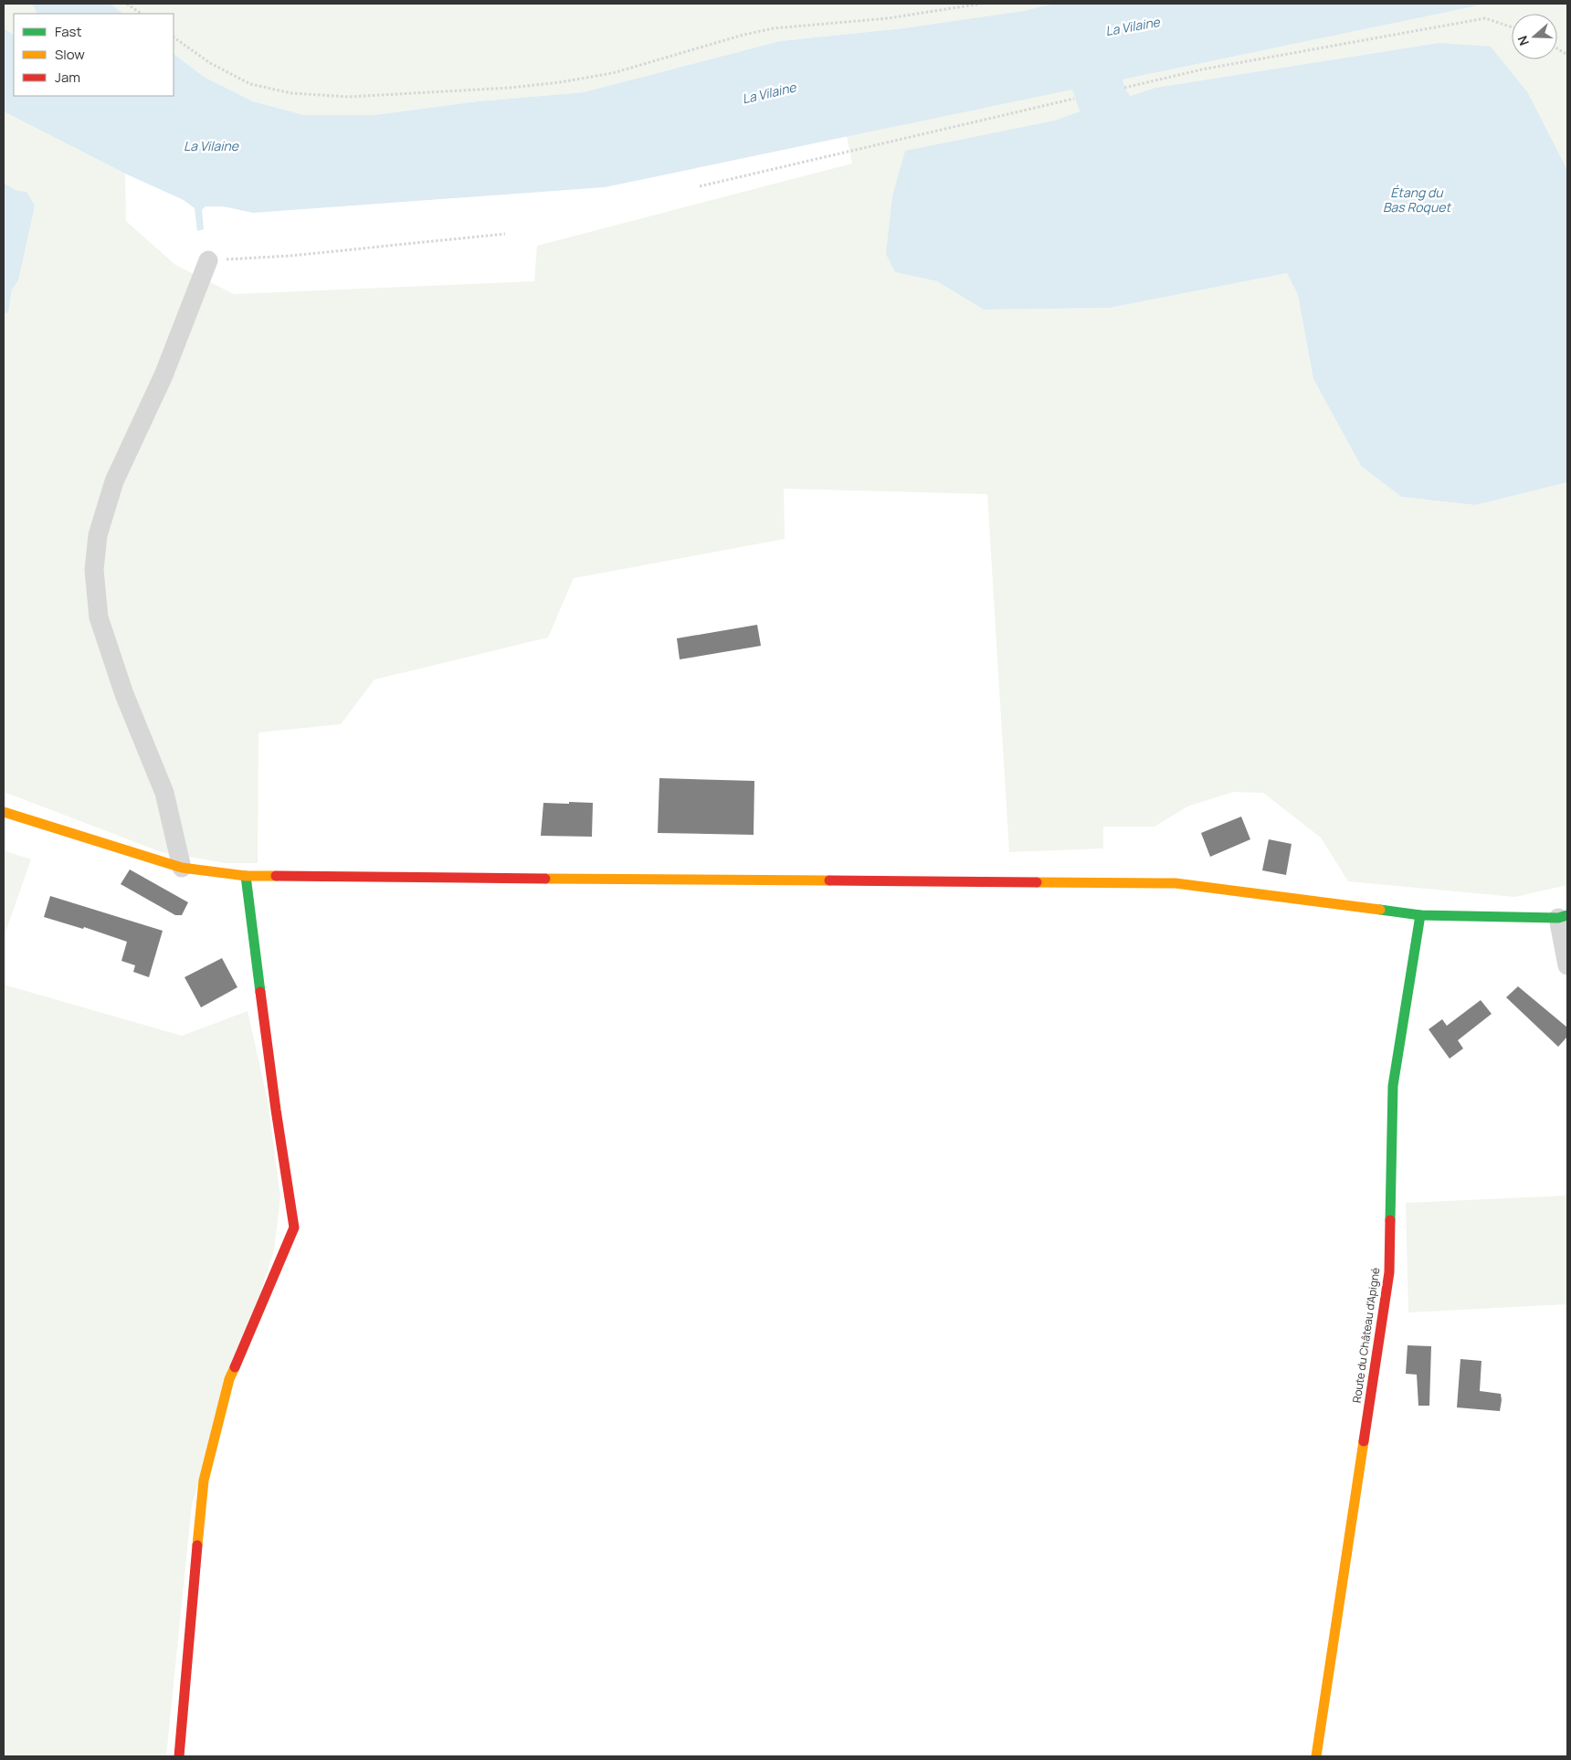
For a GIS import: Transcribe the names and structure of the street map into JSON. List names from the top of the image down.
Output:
{
  "streets": {
    "street": ["Route du Château d'Apigné"]
  },
  "water": ["La Vilaine", "Étang du Bas Roquet"],
  "legend": ["Fast", "Slow", "Jam"],
  "north": "left"
}
